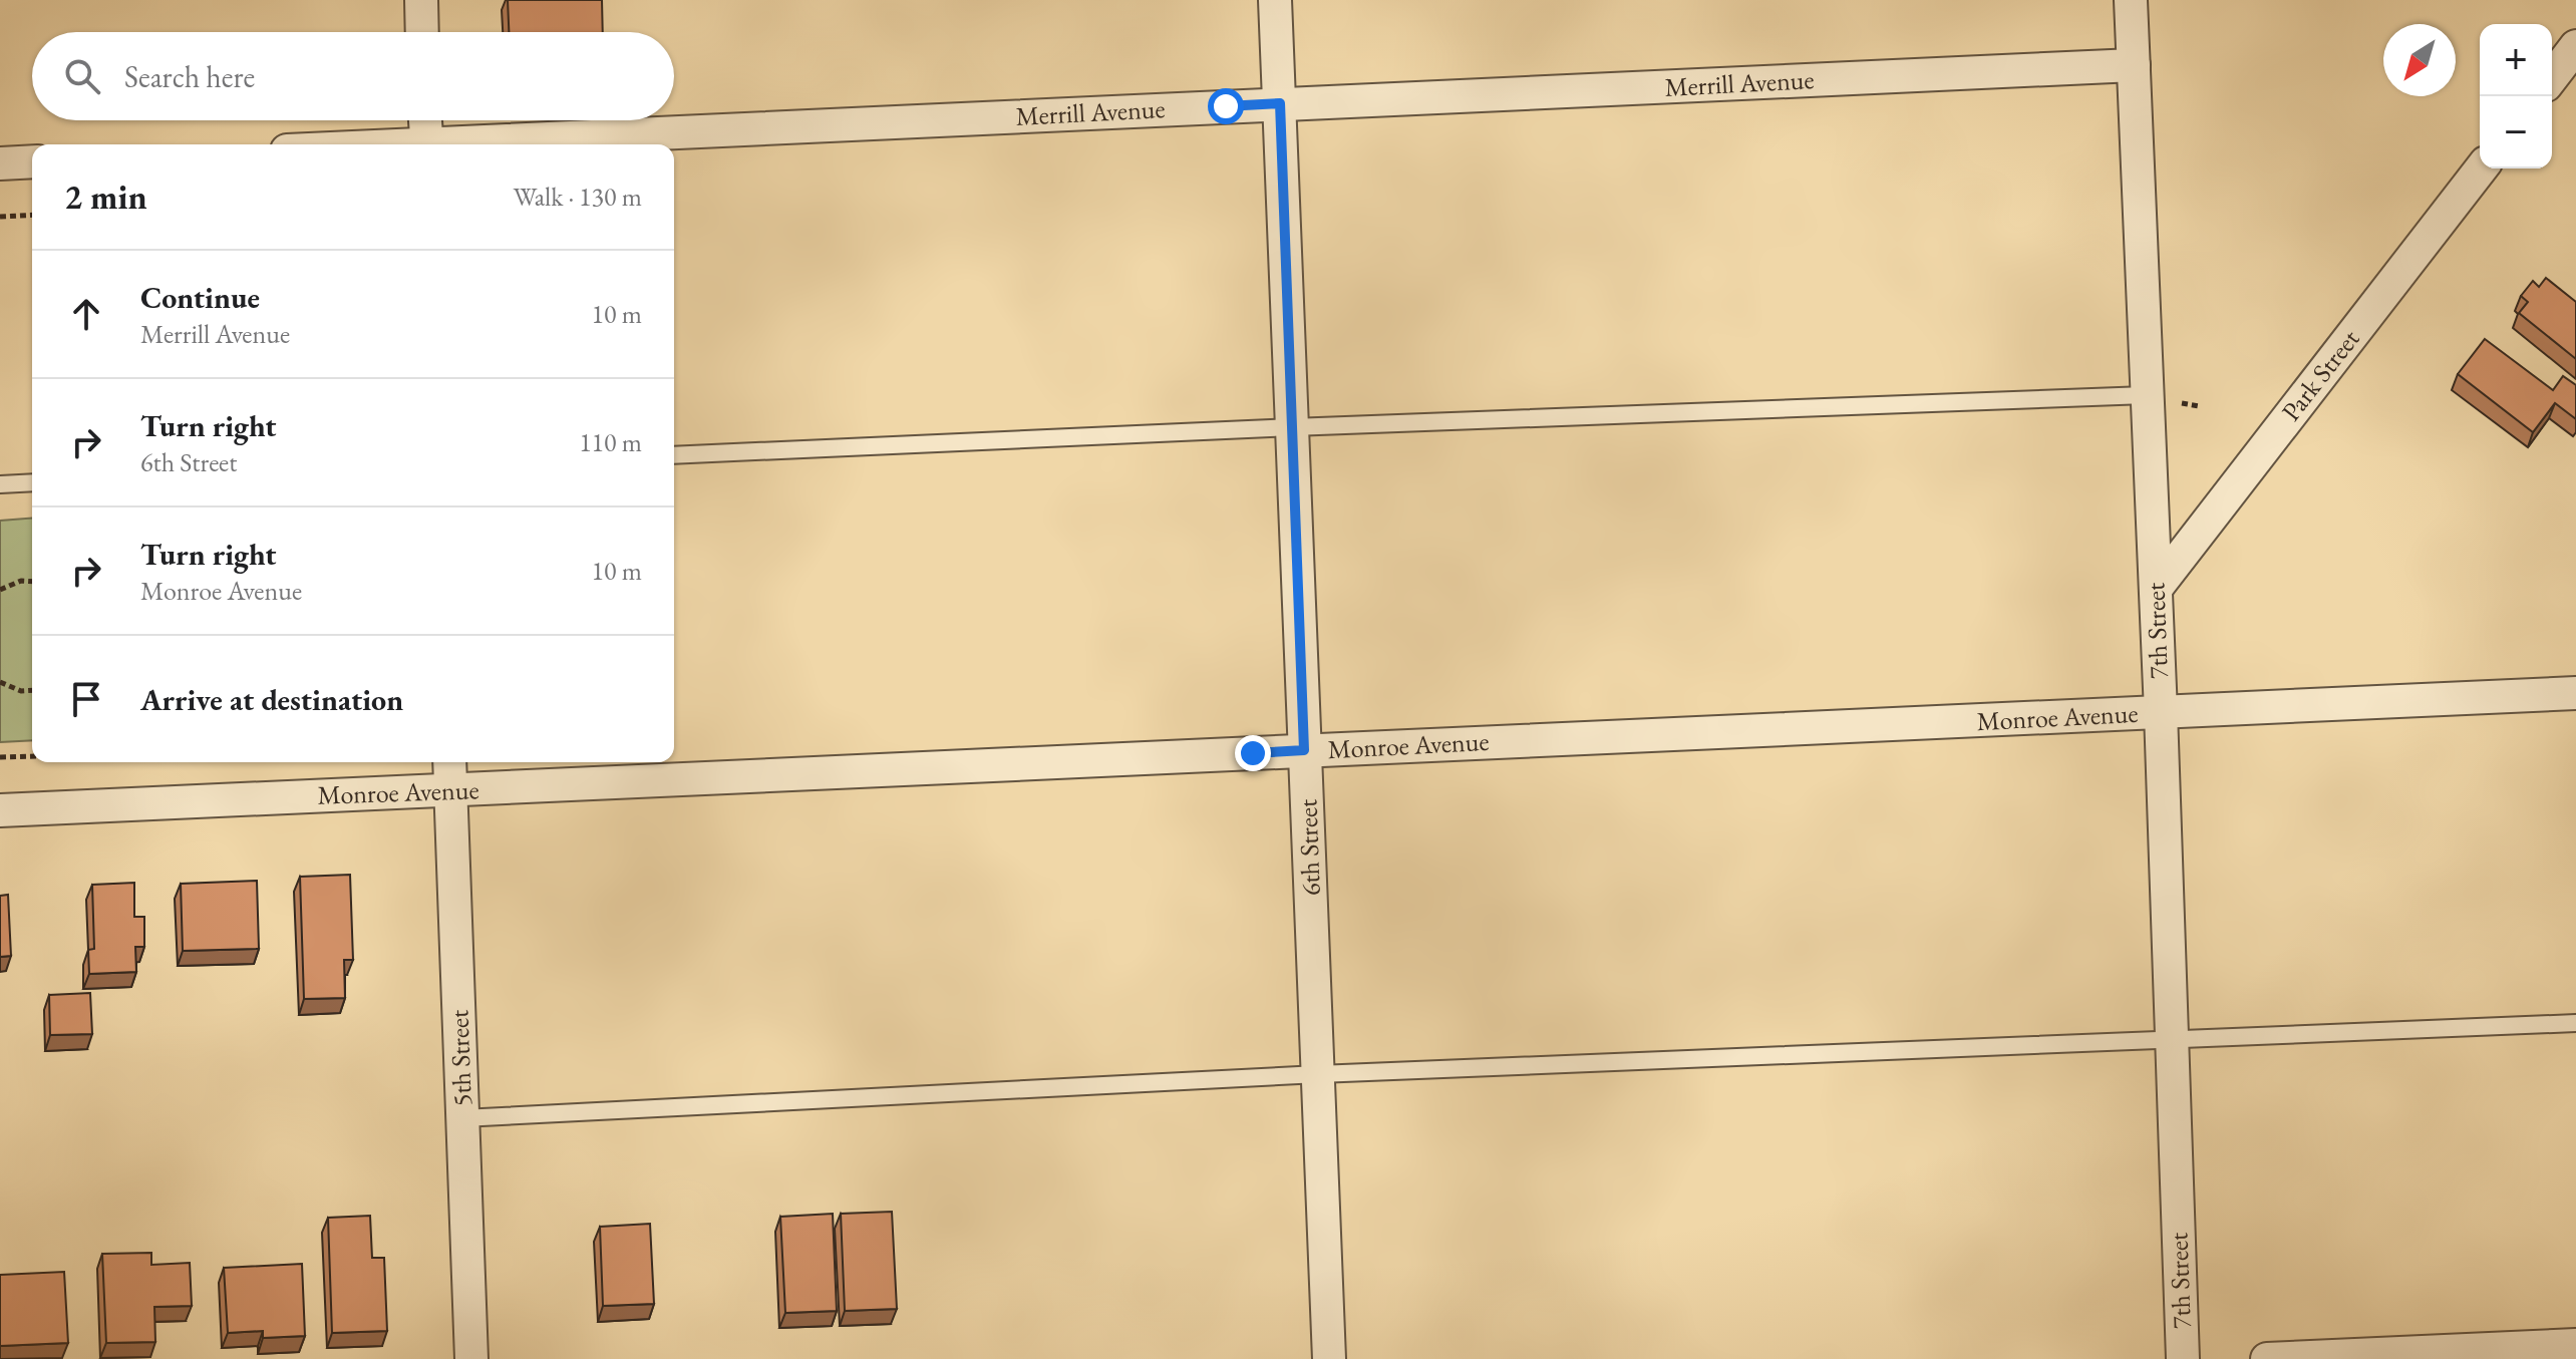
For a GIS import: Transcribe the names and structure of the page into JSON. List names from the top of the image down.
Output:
{
  "streets": {
    "street": [
      "Merrill Avenue",
      "Park Street",
      "7th Street",
      "Monroe Avenue",
      "6th Street",
      "5th Street"
    ]
  },
  "crossings": [
    ["Merrill Avenue", "7th Street"],
    ["Merrill Avenue", "6th Street"],
    ["Park Street", "7th Street"],
    ["7th Street", "Monroe Avenue"],
    ["Monroe Avenue", "6th Street"],
    ["Monroe Avenue", "5th Street"]
  ],
  "north": "bottom left",
  "page": {
    "map_buttons": ["+", "−"],
    "search": "Search here",
    "heading": ["2 min", "Walk · 130 m"],
    "list": [
      ["Continue", "Merrill Avenue", "10 m"],
      ["Turn right", "6th Street", "110 m"],
      ["Turn right", "Monroe Avenue", "10 m"],
      "Arrive at destination"
    ]
  }
}
